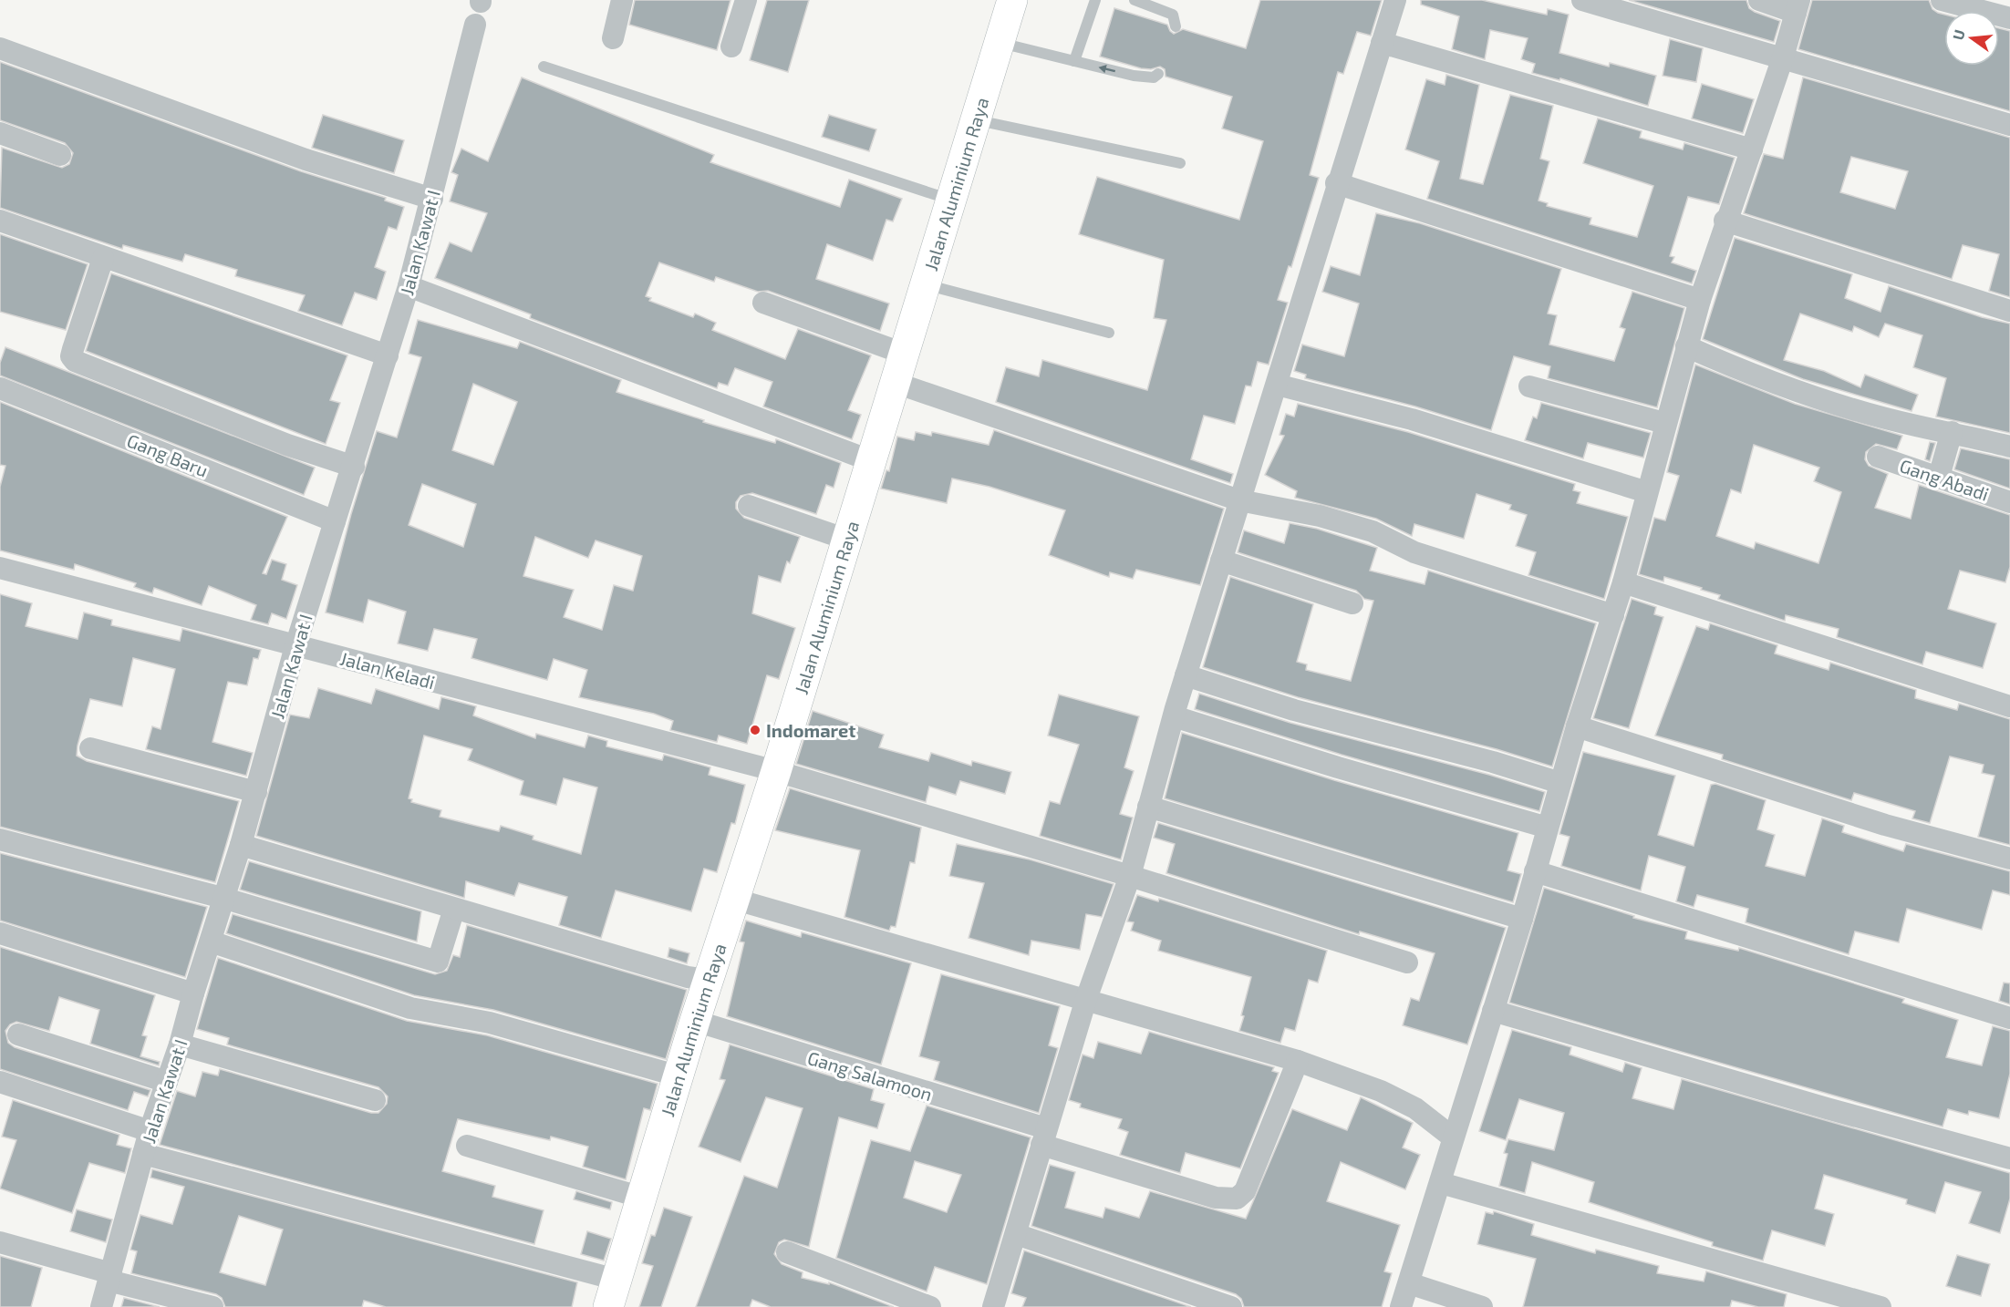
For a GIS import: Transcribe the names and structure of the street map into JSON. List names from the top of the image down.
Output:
{
  "streets": {
    "main road": ["Jalan Aluminium Raya"],
    "street": [
      "Jalan Kawat I",
      "Gang Baru",
      "Gang Abadi",
      "Jalan Keladi",
      "Gang Salamoon"
    ]
  },
  "crossings": [
    ["Jalan Aluminium Raya", "Jalan Keladi"],
    ["Jalan Aluminium Raya", "Gang Salamoon"],
    ["Jalan Kawat I", "Gang Baru"],
    ["Jalan Kawat I", "Jalan Keladi"]
  ],
  "places": ["Indomaret"],
  "north": "left"
}
